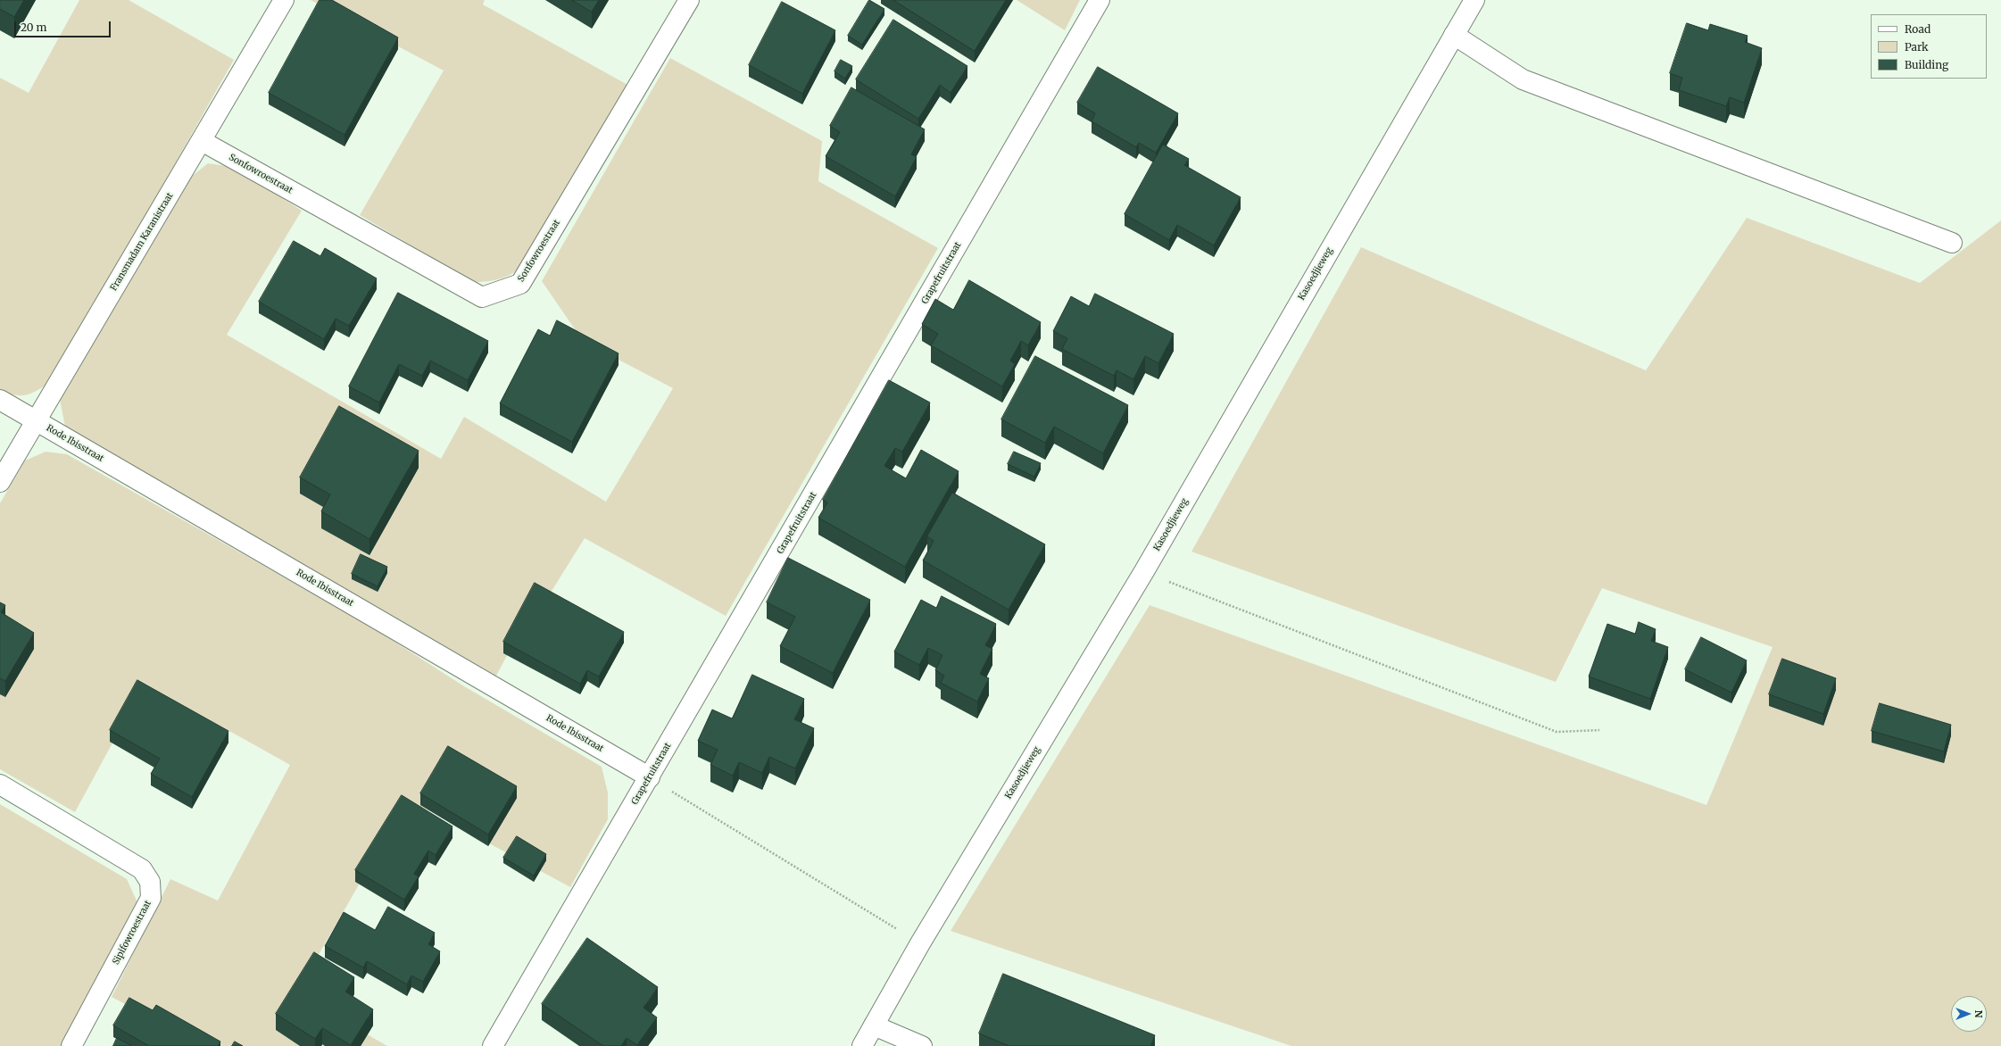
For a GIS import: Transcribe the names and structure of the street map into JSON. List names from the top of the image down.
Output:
{
  "streets": {
    "street": [
      "Sonfowroestraat",
      "Fransmadam Karanistraat",
      "Grapefruitstraat",
      "Kasoedjieweg",
      "Rode Ibisstraat",
      "Sipifowroestraat"
    ]
  },
  "crossings": [
    ["Sonfowroestraat", "Fransmadam Karanistraat"],
    ["Fransmadam Karanistraat", "Rode Ibisstraat"],
    ["Grapefruitstraat", "Rode Ibisstraat"]
  ],
  "legend": ["Road", "Park", "Building"],
  "scale_bar": "20 m",
  "north": "right"
}
